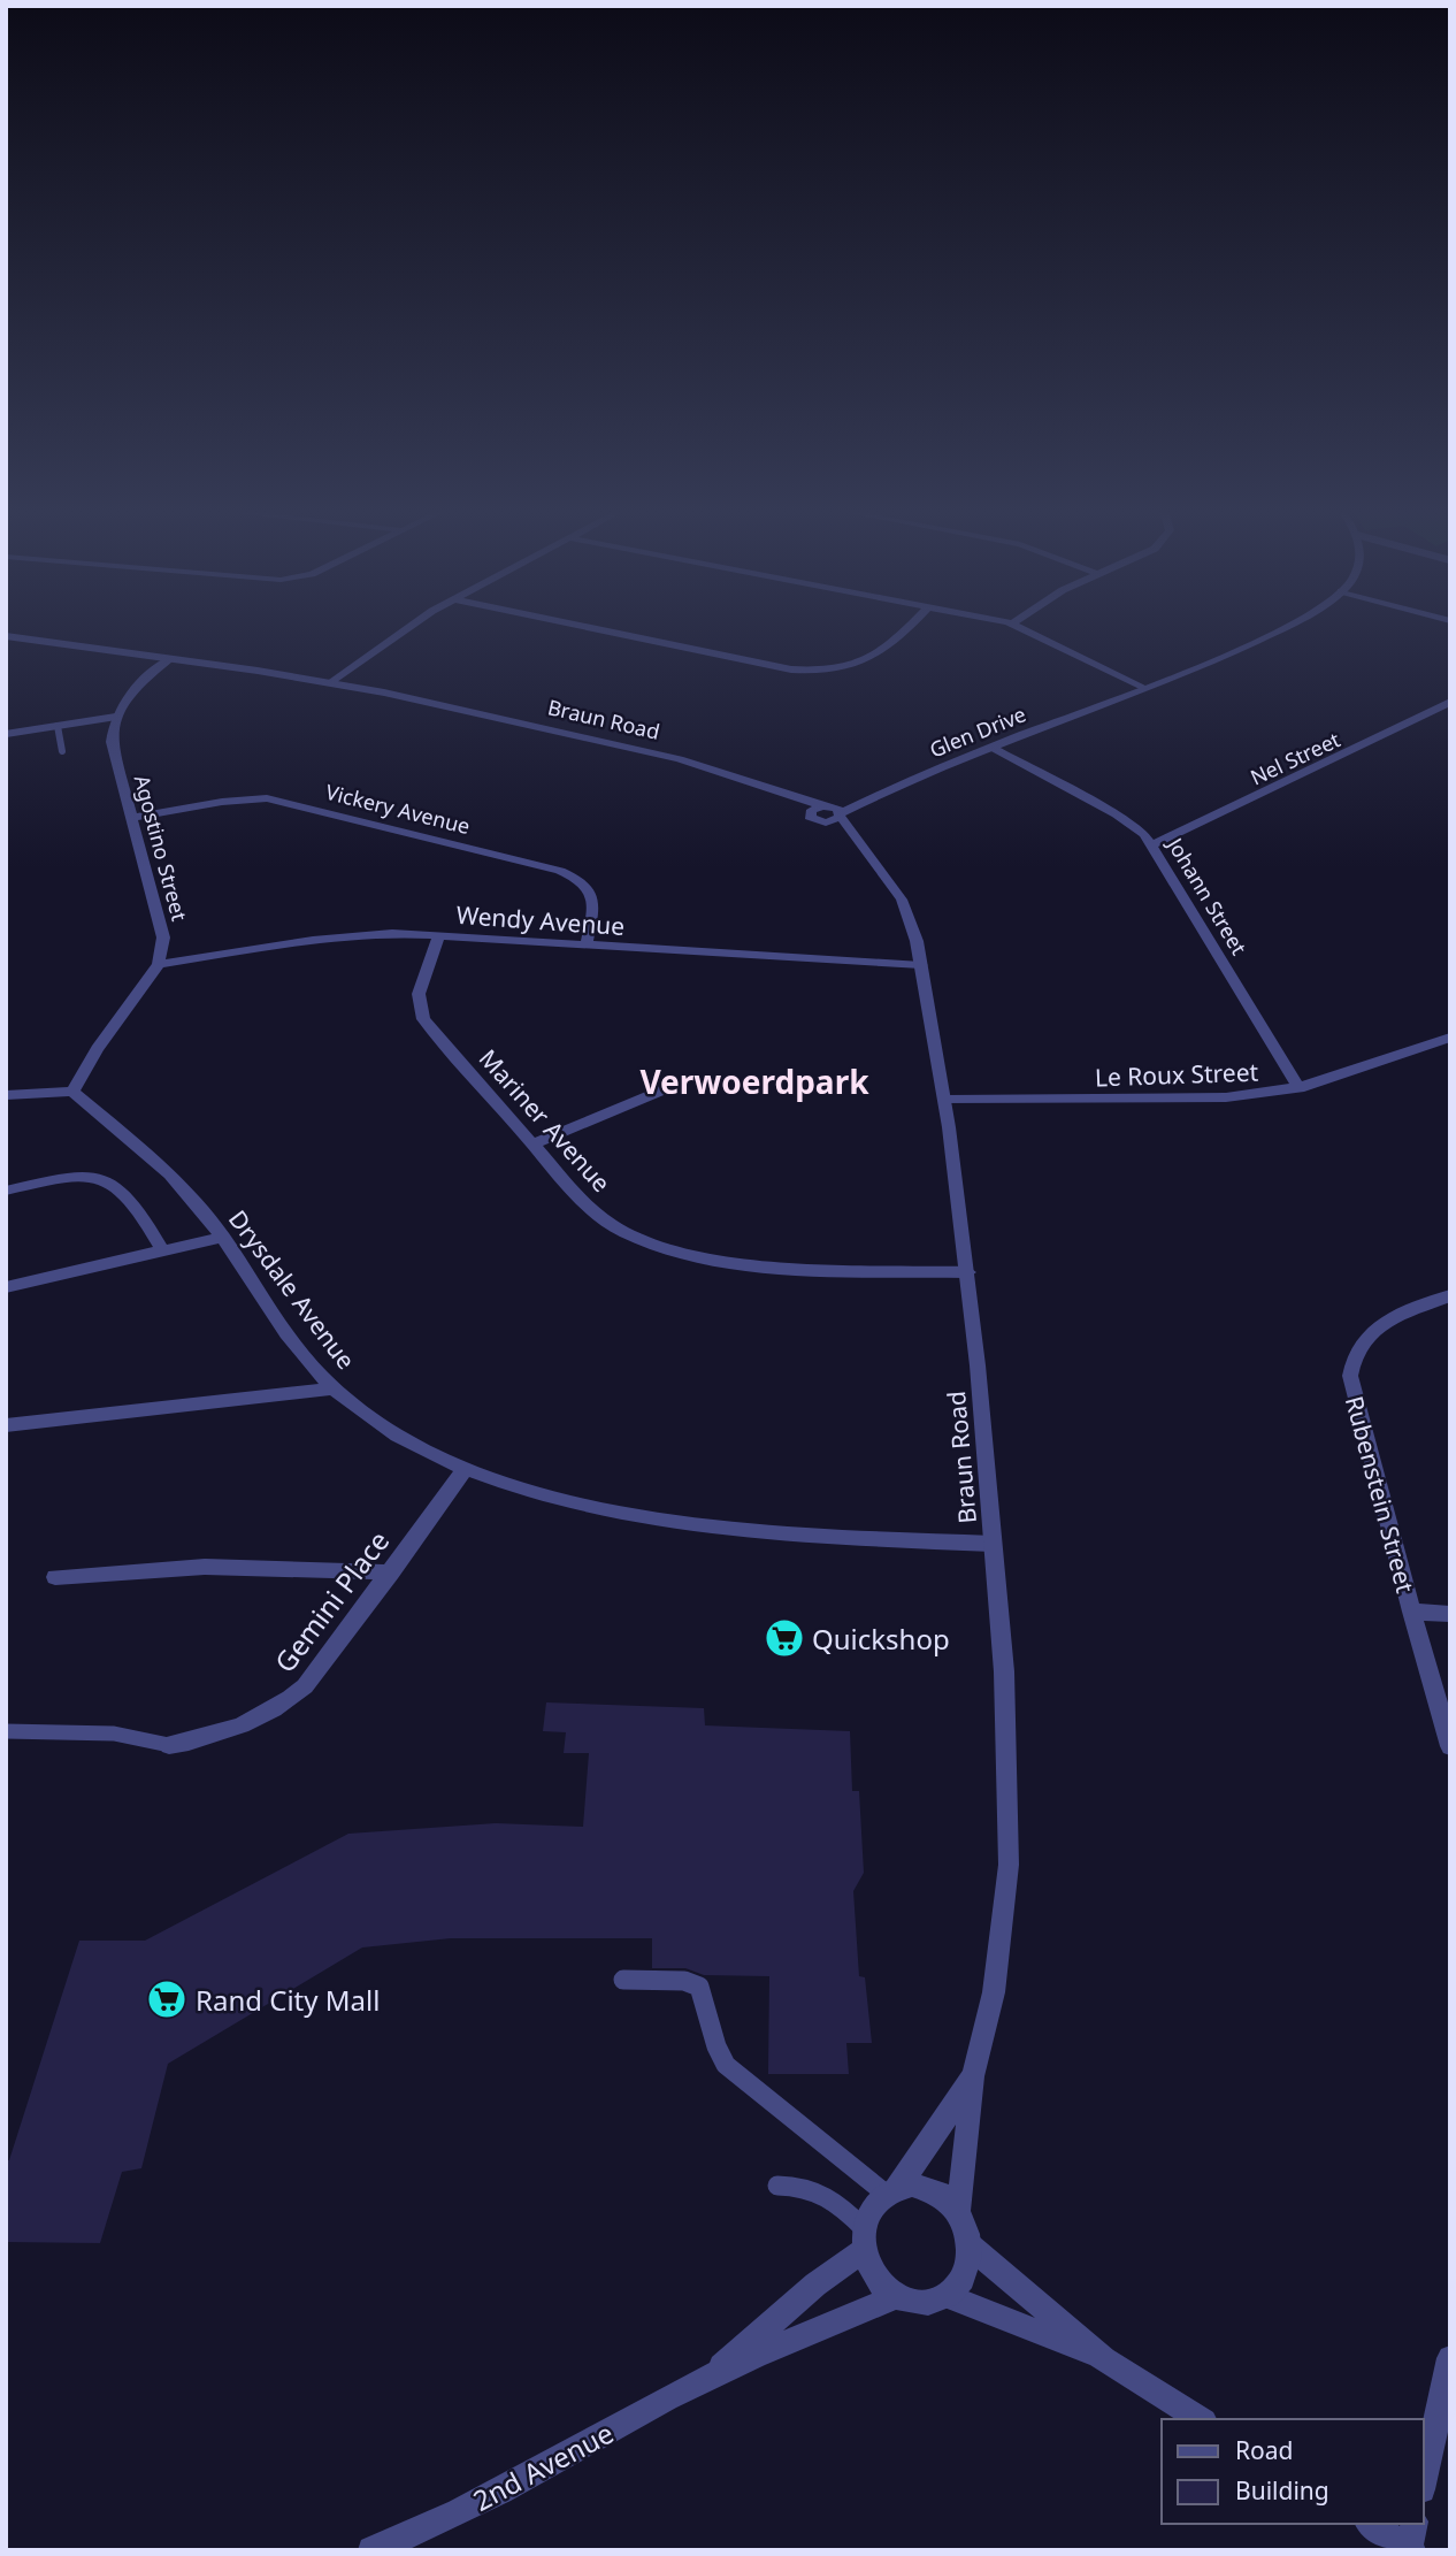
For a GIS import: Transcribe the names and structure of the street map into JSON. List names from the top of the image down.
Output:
{
  "streets": {
    "street": [
      "Braun Road",
      "Glen Drive",
      "Nel Street",
      "Vickery Avenue",
      "Agostino Street",
      "Johann Street",
      "Wendy Avenue",
      "Le Roux Street",
      "Mariner Avenue",
      "Drysdale Avenue",
      "Rubenstein Street",
      "Gemini Place",
      "2nd Avenue"
    ]
  },
  "crossings": [
    ["Braun Road", "Glen Drive"],
    ["Braun Road", "Wendy Avenue"],
    ["Braun Road", "Le Roux Street"],
    ["Braun Road", "Mariner Avenue"],
    ["Braun Road", "Drysdale Avenue"],
    ["Glen Drive", "Johann Street"],
    ["Nel Street", "Johann Street"],
    ["Vickery Avenue", "Agostino Street"],
    ["Vickery Avenue", "Wendy Avenue"],
    ["Agostino Street", "Wendy Avenue"],
    ["Johann Street", "Le Roux Street"],
    ["Wendy Avenue", "Mariner Avenue"],
    ["Drysdale Avenue", "Gemini Place"]
  ],
  "districts": ["Verwoerdpark"],
  "places": {
    "supermarket": ["Quickshop", "Rand City Mall"]
  },
  "legend": ["Road", "Building"]
}
